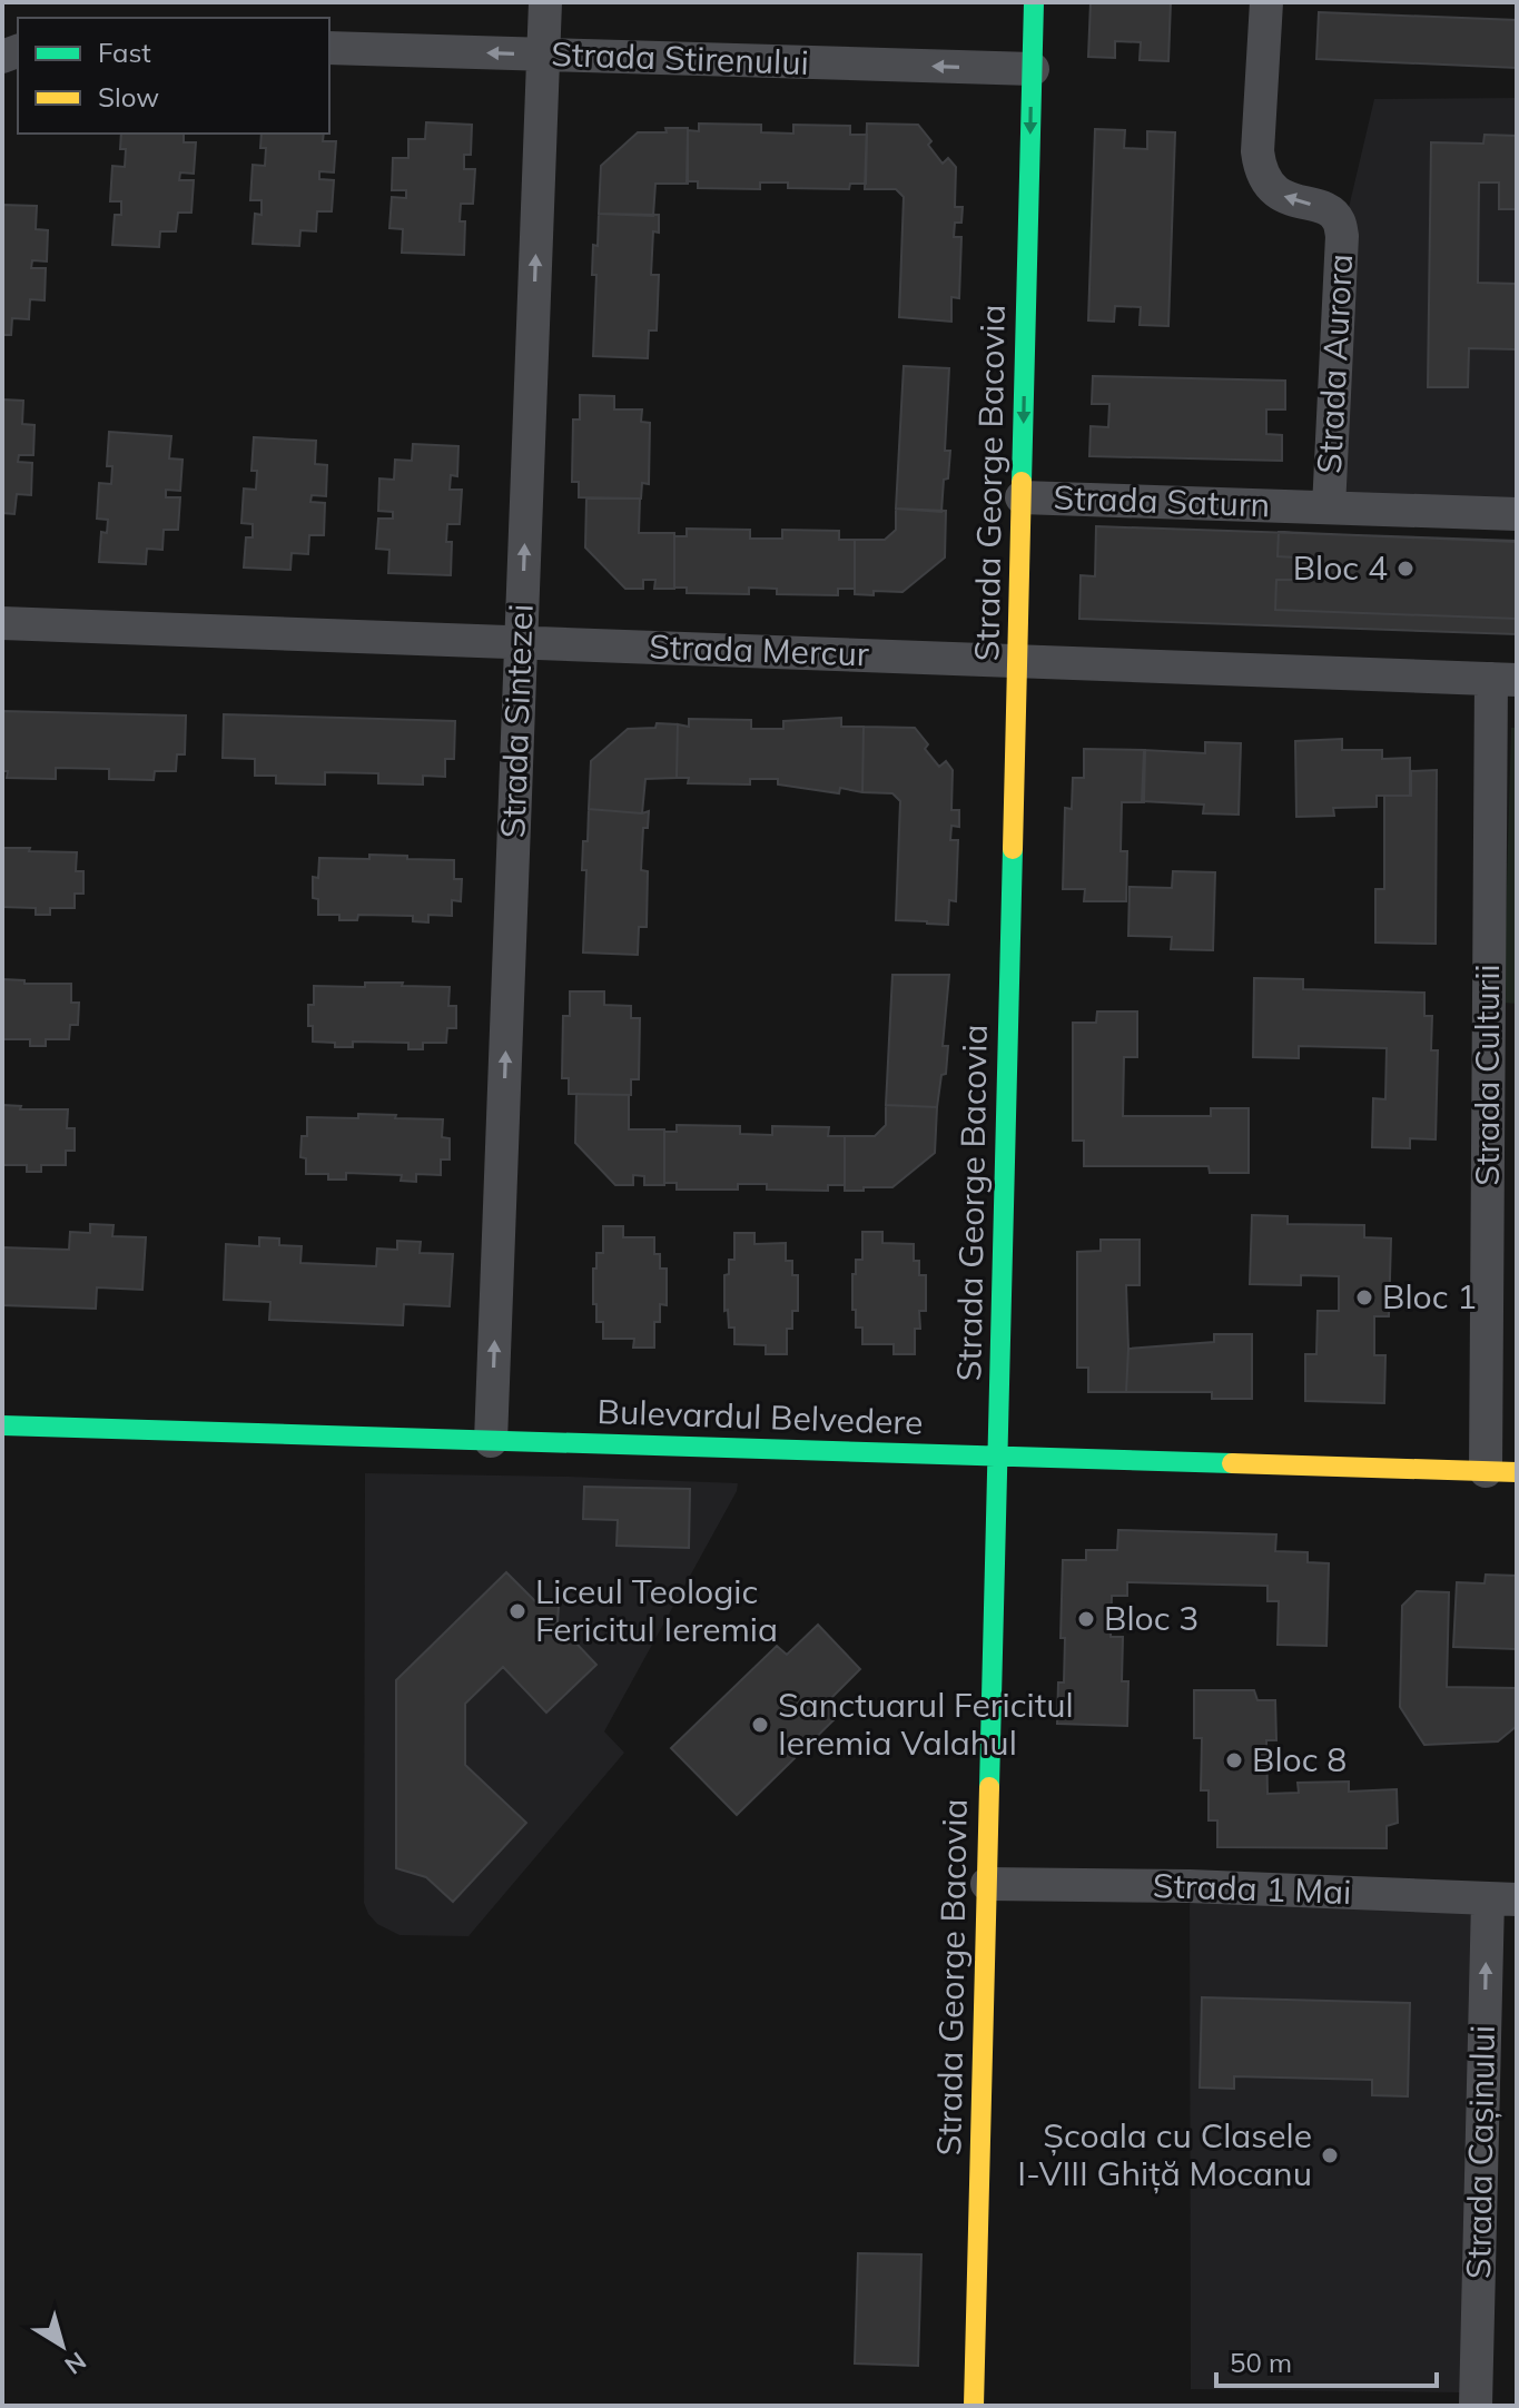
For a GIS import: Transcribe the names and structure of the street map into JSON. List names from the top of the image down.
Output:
{
  "streets": {
    "street": [
      "Strada Stirenului",
      "Strada Aurora",
      "Strada George Bacovia",
      "Strada Saturn",
      "Strada Mercur",
      "Strada Sintezei",
      "Strada Culturii",
      "Bulevardul Belvedere",
      "Strada 1 Mai",
      "Strada Cașinului"
    ]
  },
  "crossings": [
    ["Strada Stirenului", "Strada George Bacovia"],
    ["Strada Stirenului", "Strada Sintezei"],
    ["Strada Aurora", "Strada Saturn"],
    ["Strada George Bacovia", "Strada Saturn"],
    ["Strada George Bacovia", "Strada Mercur"],
    ["Strada George Bacovia", "Bulevardul Belvedere"],
    ["Strada George Bacovia", "Strada 1 Mai"],
    ["Strada Mercur", "Strada Sintezei"],
    ["Strada Mercur", "Strada Culturii"],
    ["Strada Sintezei", "Bulevardul Belvedere"],
    ["Strada Culturii", "Bulevardul Belvedere"],
    ["Strada 1 Mai", "Strada Cașinului"]
  ],
  "one_way": [
    "Strada Stirenului",
    "Strada Aurora",
    "Strada Sintezei",
    "Strada Cașinului"
  ],
  "places": [
    "Bloc 4",
    "Bloc 1",
    "Liceul Teologic Fericitul Ieremia",
    "Bloc 3",
    "Sanctuarul Fericitul Ieremia Valahul",
    "Bloc 8",
    "Școala cu Clasele I-VIII Ghiță Mocanu"
  ],
  "legend": ["Fast", "Slow"],
  "scale_bar": "50 m",
  "north": "bottom right"
}
